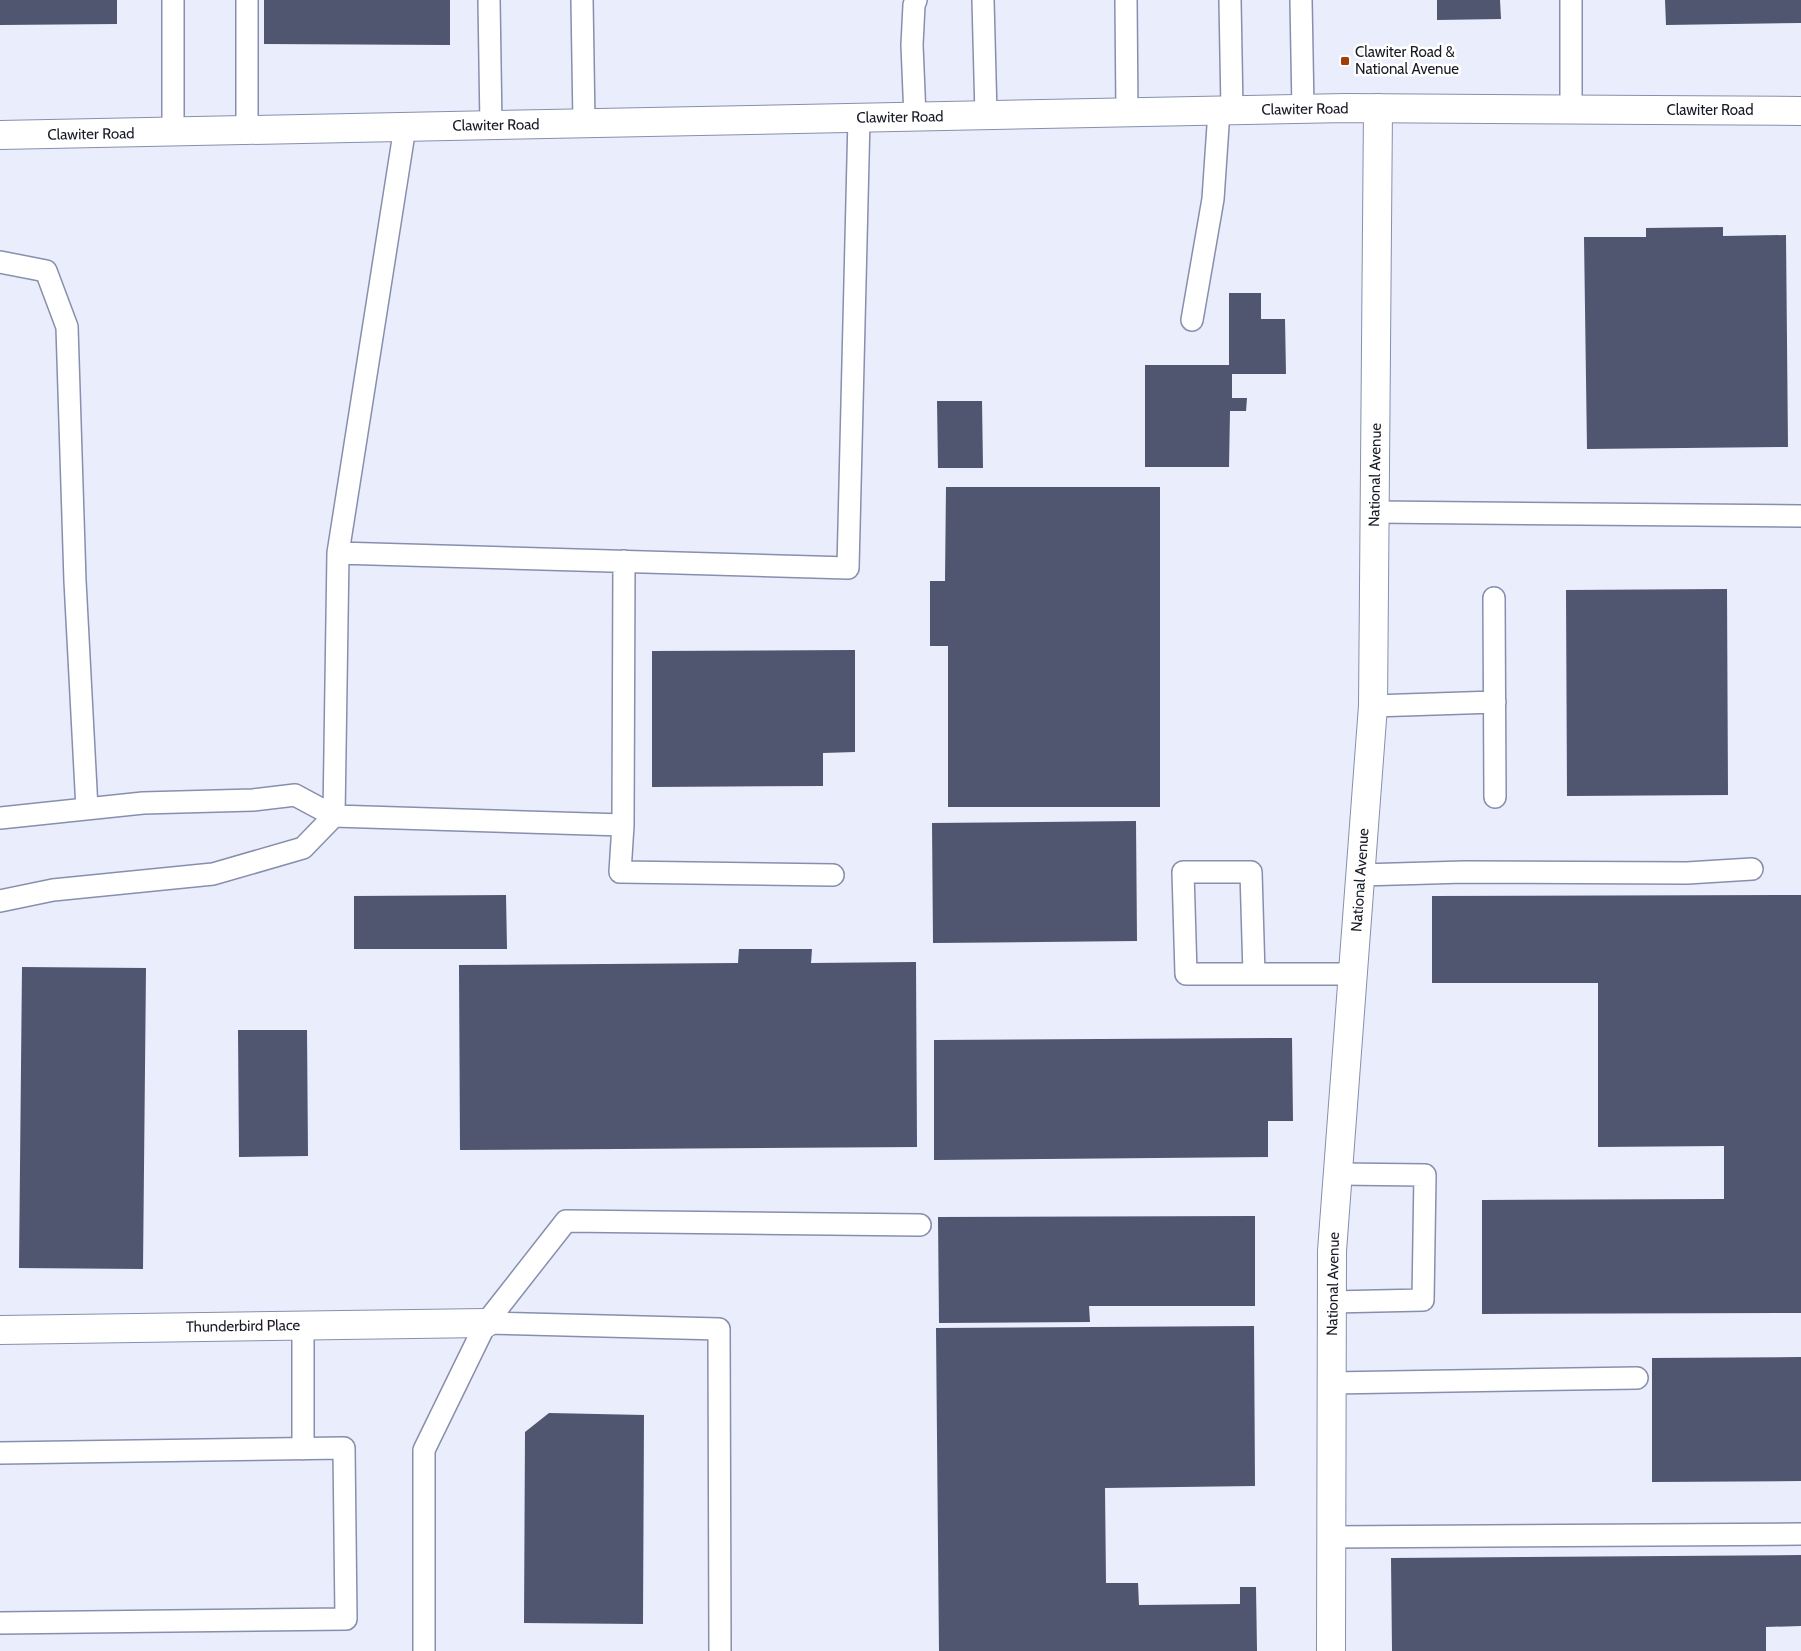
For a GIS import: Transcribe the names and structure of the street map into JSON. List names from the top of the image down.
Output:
{
  "streets": {
    "street": ["Clawiter Road", "National Avenue", "Thunderbird Place"]
  },
  "crossings": [
    ["Clawiter Road", "National Avenue"]
  ],
  "places": {
    "transit": ["Clawiter Road & National Avenue"]
  }
}
